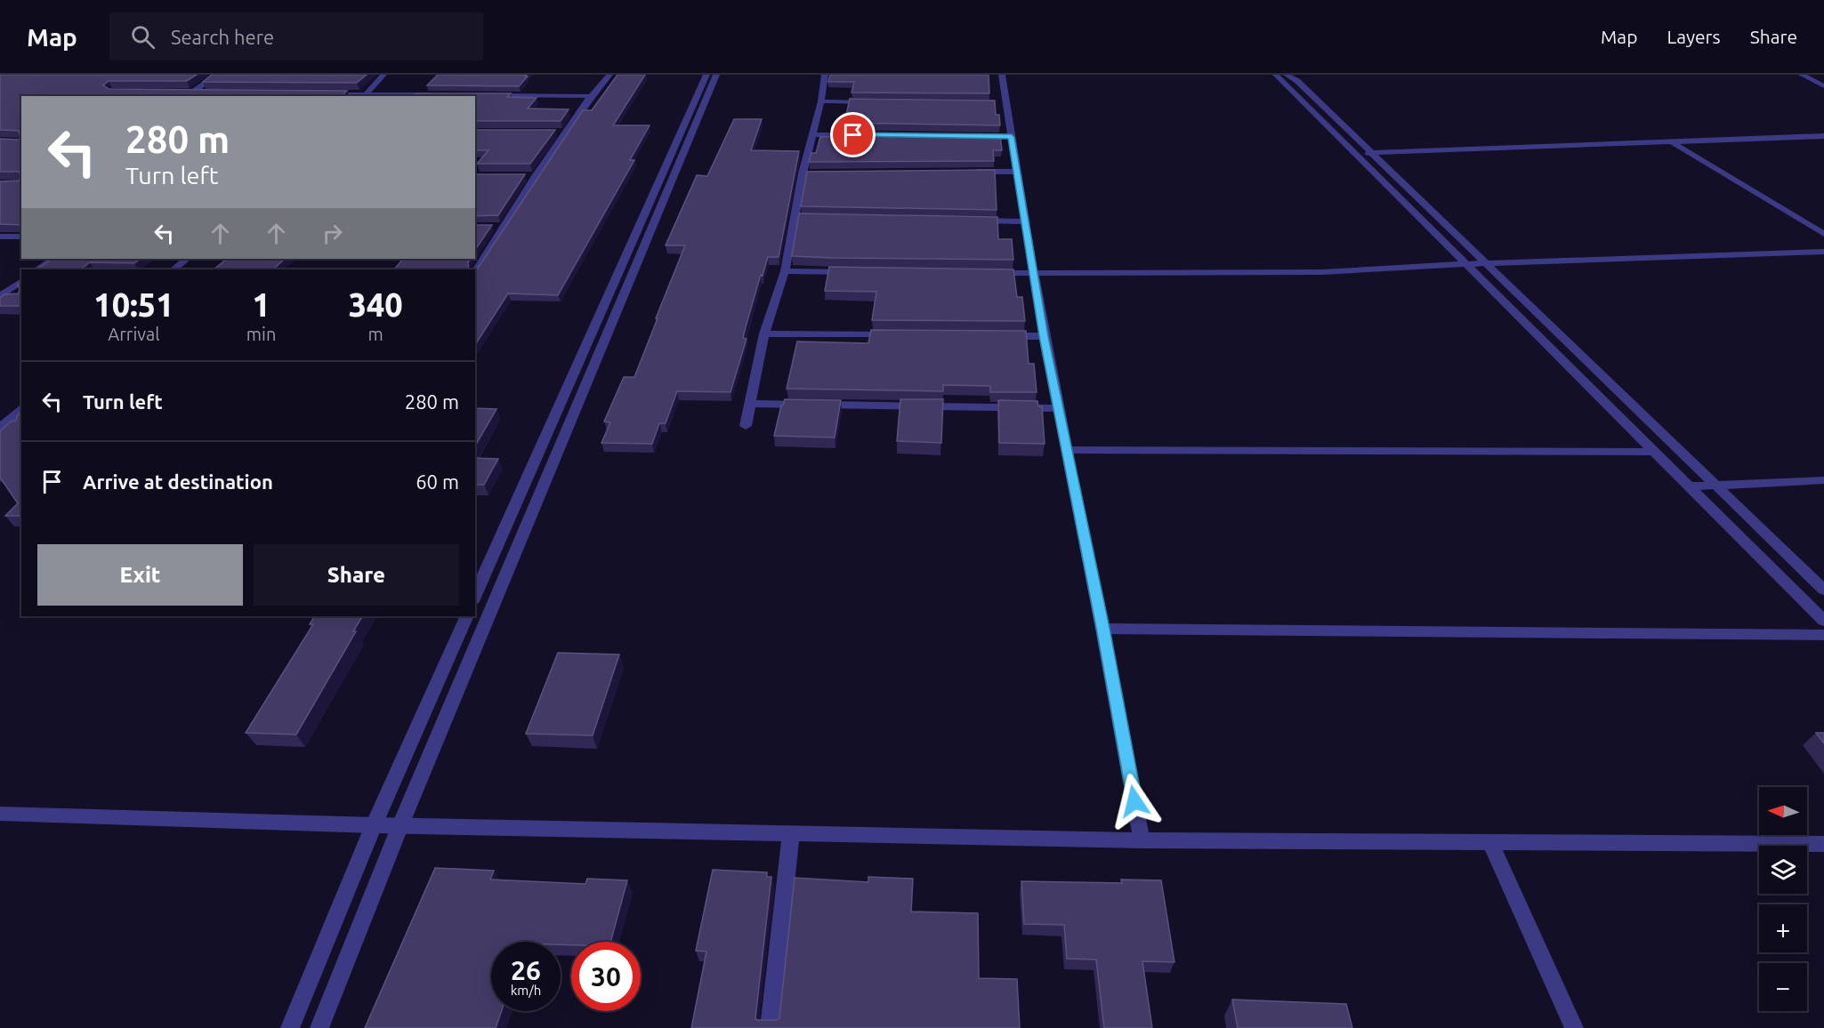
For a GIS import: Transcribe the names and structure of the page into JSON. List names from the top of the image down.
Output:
{
  "north": "left",
  "page": {
    "header": "Map",
    "search": "Search here",
    "nav": ["Map", "Layers", "Share"],
    "turn": ["280 m", "Turn left"],
    "eta": [
      "10:51",
      "Arrival",
      "1",
      "min",
      "340",
      "m"
    ],
    "list": [
      {
        "name": "Turn left",
        "value": "280 m"
      },
      {
        "name": "Arrive at destination",
        "value": "60 m"
      }
    ],
    "buttons": ["Exit", "Share"],
    "map_buttons": ["+", "−"],
    "speed": "26 km/h",
    "limit": "30"
  }
}
